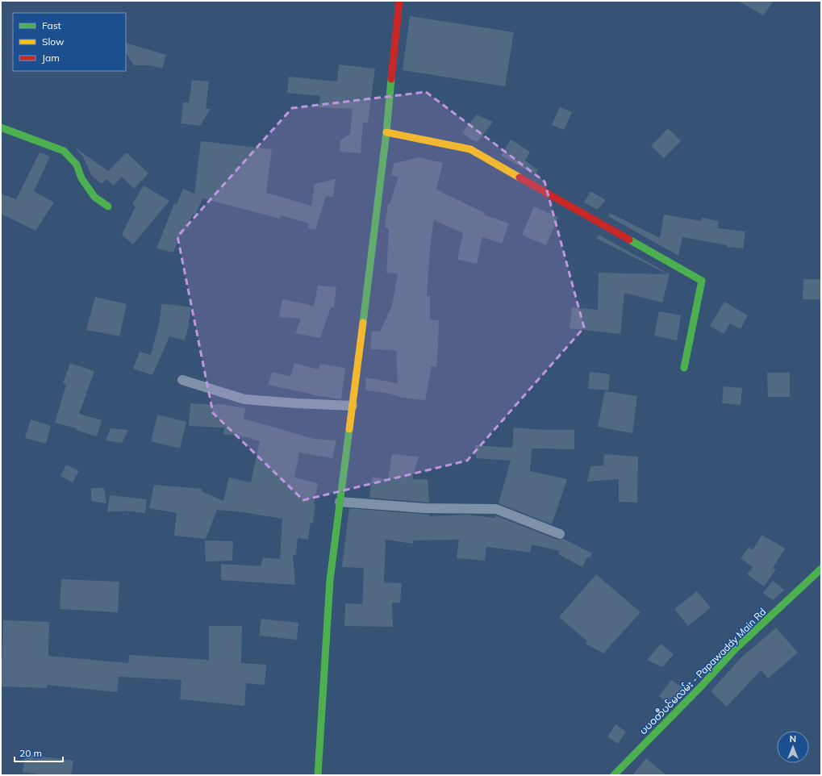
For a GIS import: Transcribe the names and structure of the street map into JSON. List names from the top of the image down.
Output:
{
  "streets": {
    "street": ["ပပဝတီပင်မလမ်း - Papawaddy Main Rd"]
  },
  "legend": ["Fast", "Slow", "Jam"],
  "scale_bar": "20 m",
  "north": "top"
}
